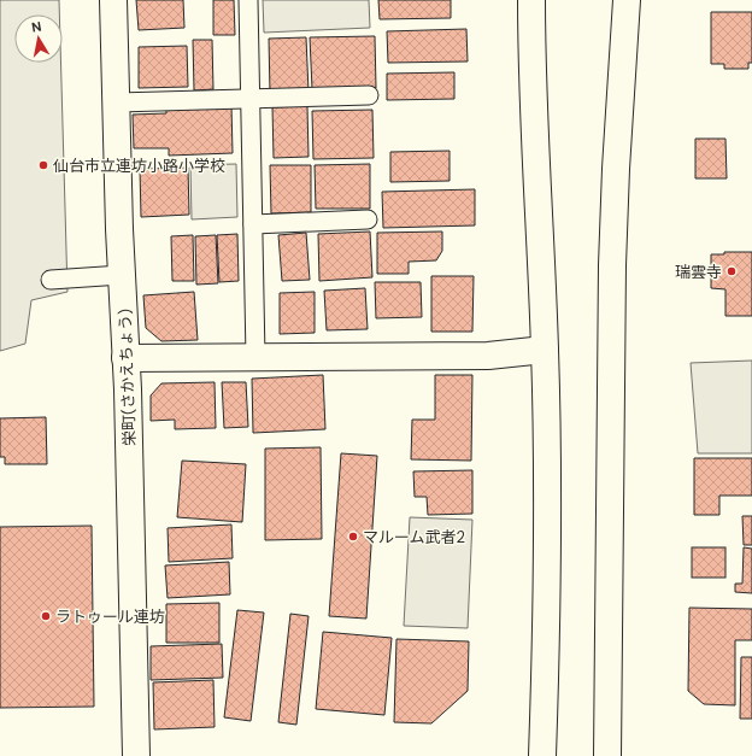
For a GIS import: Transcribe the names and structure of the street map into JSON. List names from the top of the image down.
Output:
{
  "streets": {
    "street": ["栄町(さかえちょう)"]
  },
  "places": [
    "仙台市立連坊小路小学校",
    "瑞雲寺",
    "マルーム武者2",
    "ラトゥール連坊"
  ],
  "north": "top"
}
